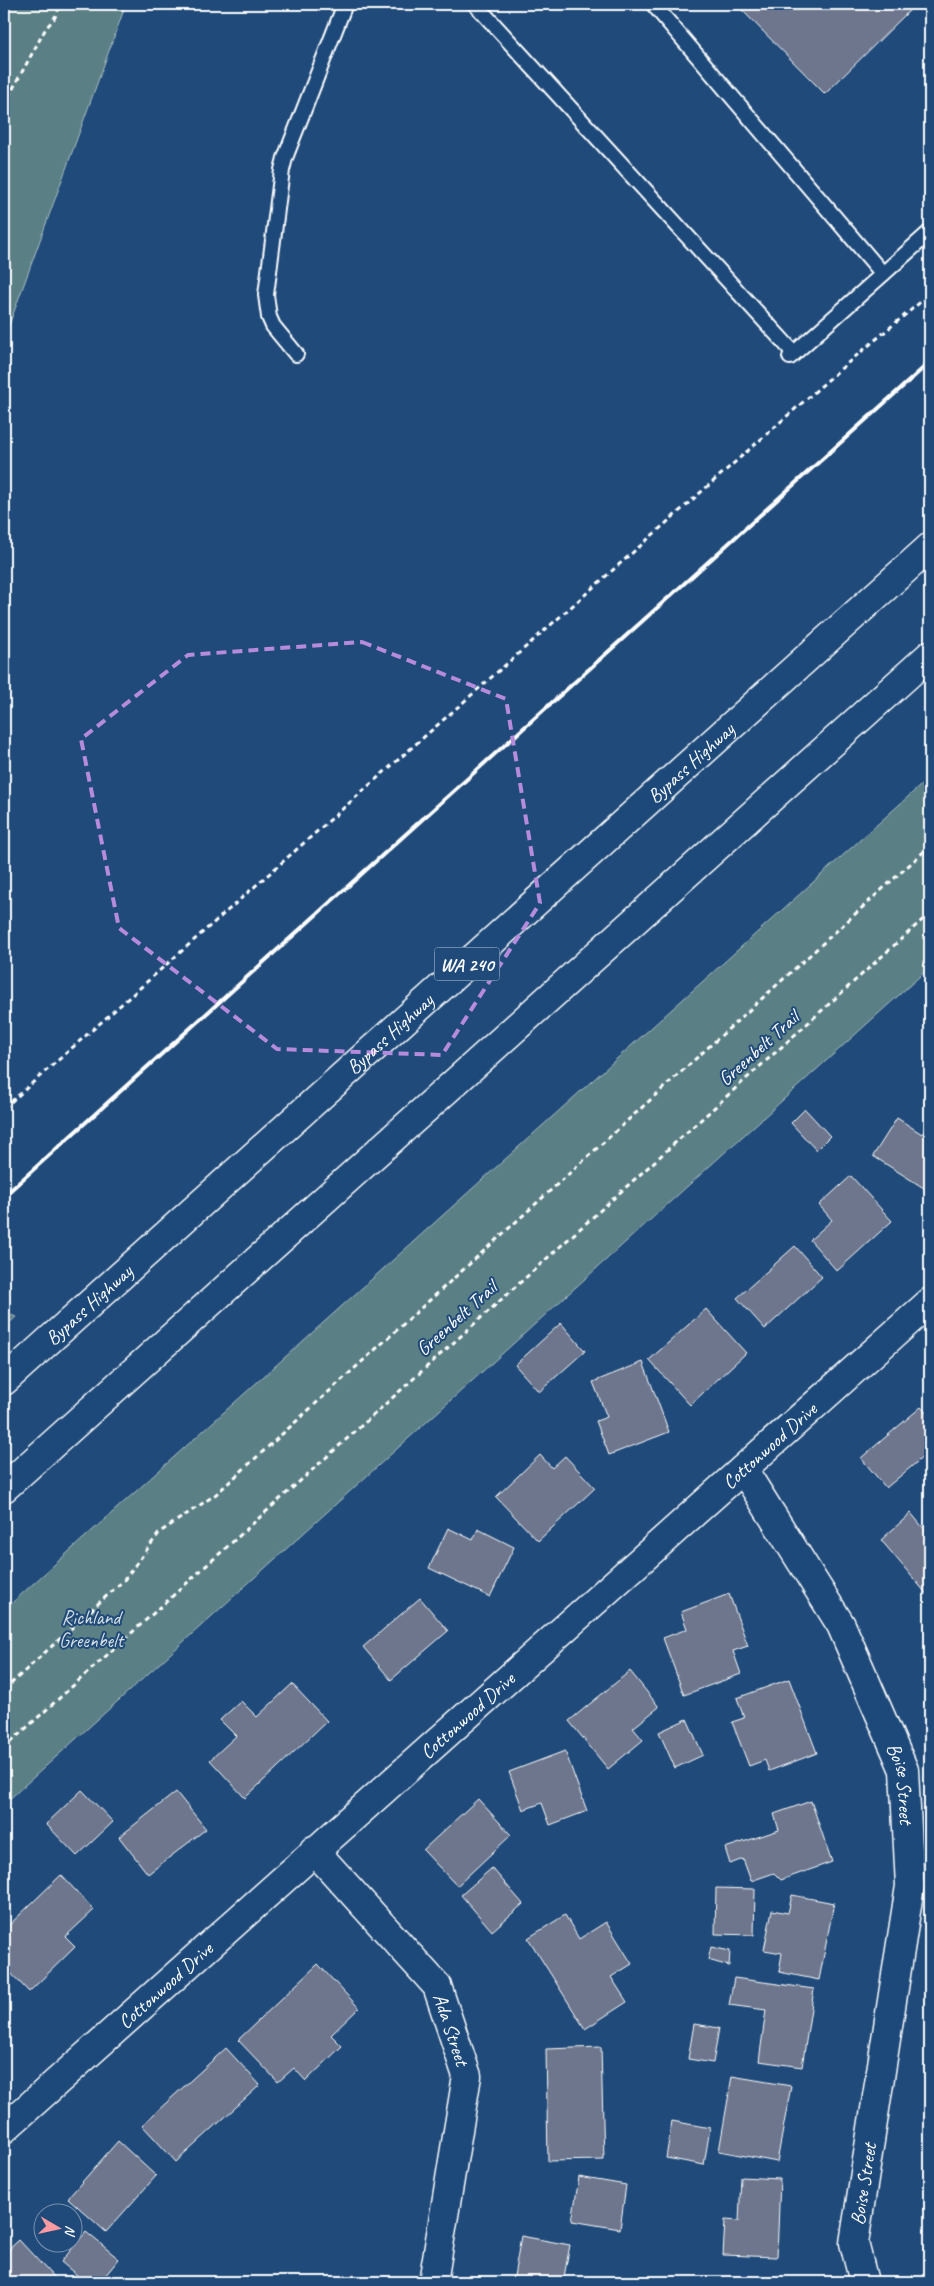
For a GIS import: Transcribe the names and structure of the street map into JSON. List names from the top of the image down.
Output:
{
  "streets": {
    "main road": [
      "Bypass Highway",
      "WA 240",
      "Cottonwood Drive",
      "Boise Street",
      "Ada Street"
    ],
    "path": ["Greenbelt Trail"]
  },
  "crossings": [
    ["Cottonwood Drive", "Boise Street"],
    ["Cottonwood Drive", "Ada Street"]
  ],
  "parks": ["Richland Greenbelt"],
  "north": "right"
}
